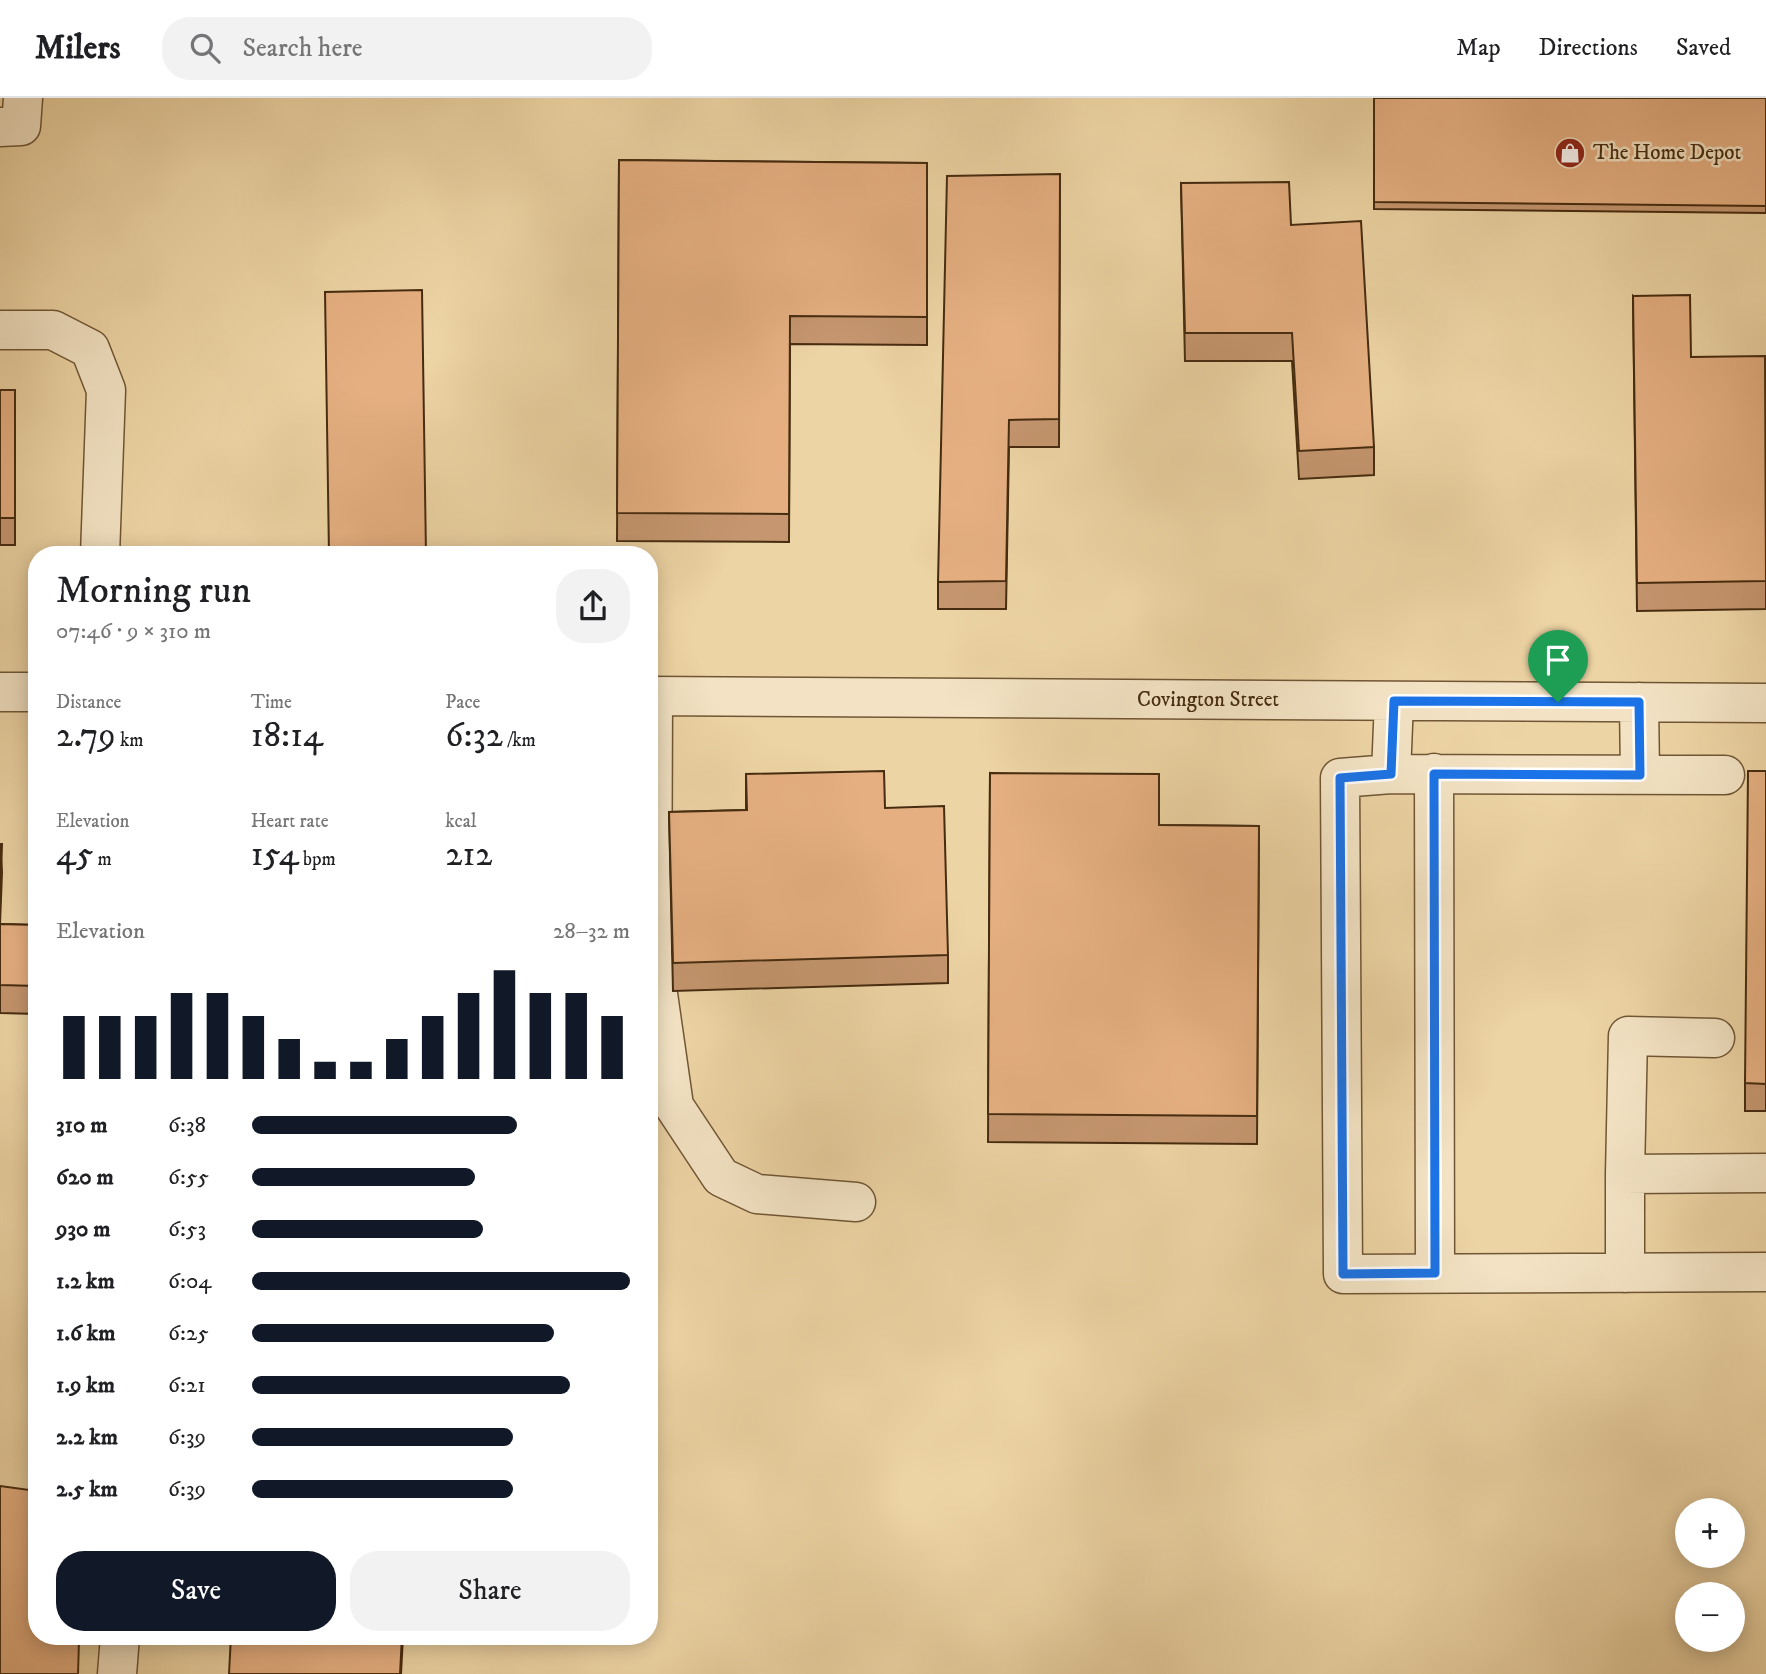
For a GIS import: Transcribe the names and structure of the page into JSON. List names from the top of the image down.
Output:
{
  "streets": {
    "street": ["Covington Street"]
  },
  "places": {
    "shop": ["The Home Depot"]
  },
  "page": {
    "header": "Milers",
    "search": "Search here",
    "nav": ["Map", "Directions", "Saved"],
    "heading": ["Morning run", "07:46 · 9 × 310 m"],
    "stats": [
      ["Distance", "2.79 km"],
      ["Time", "18:14"],
      ["Pace", "6:32 /km"],
      ["Elevation", "45 m"],
      ["Heart rate", "154 bpm"],
      ["kcal", "212"]
    ],
    "chart": ["Elevation", "28–32 m"],
    "list": [
      {
        "name": "310 m",
        "note": "6:38"
      },
      {
        "name": "620 m",
        "note": "6:55"
      },
      {
        "name": "930 m",
        "note": "6:53"
      },
      {
        "name": "1.2 km",
        "note": "6:04"
      },
      {
        "name": "1.6 km",
        "note": "6:25"
      },
      {
        "name": "1.9 km",
        "note": "6:21"
      },
      {
        "name": "2.2 km",
        "note": "6:39"
      },
      {
        "name": "2.5 km",
        "note": "6:39"
      }
    ],
    "map_buttons": ["+", "−"],
    "buttons": ["Save", "Share"]
  }
}
